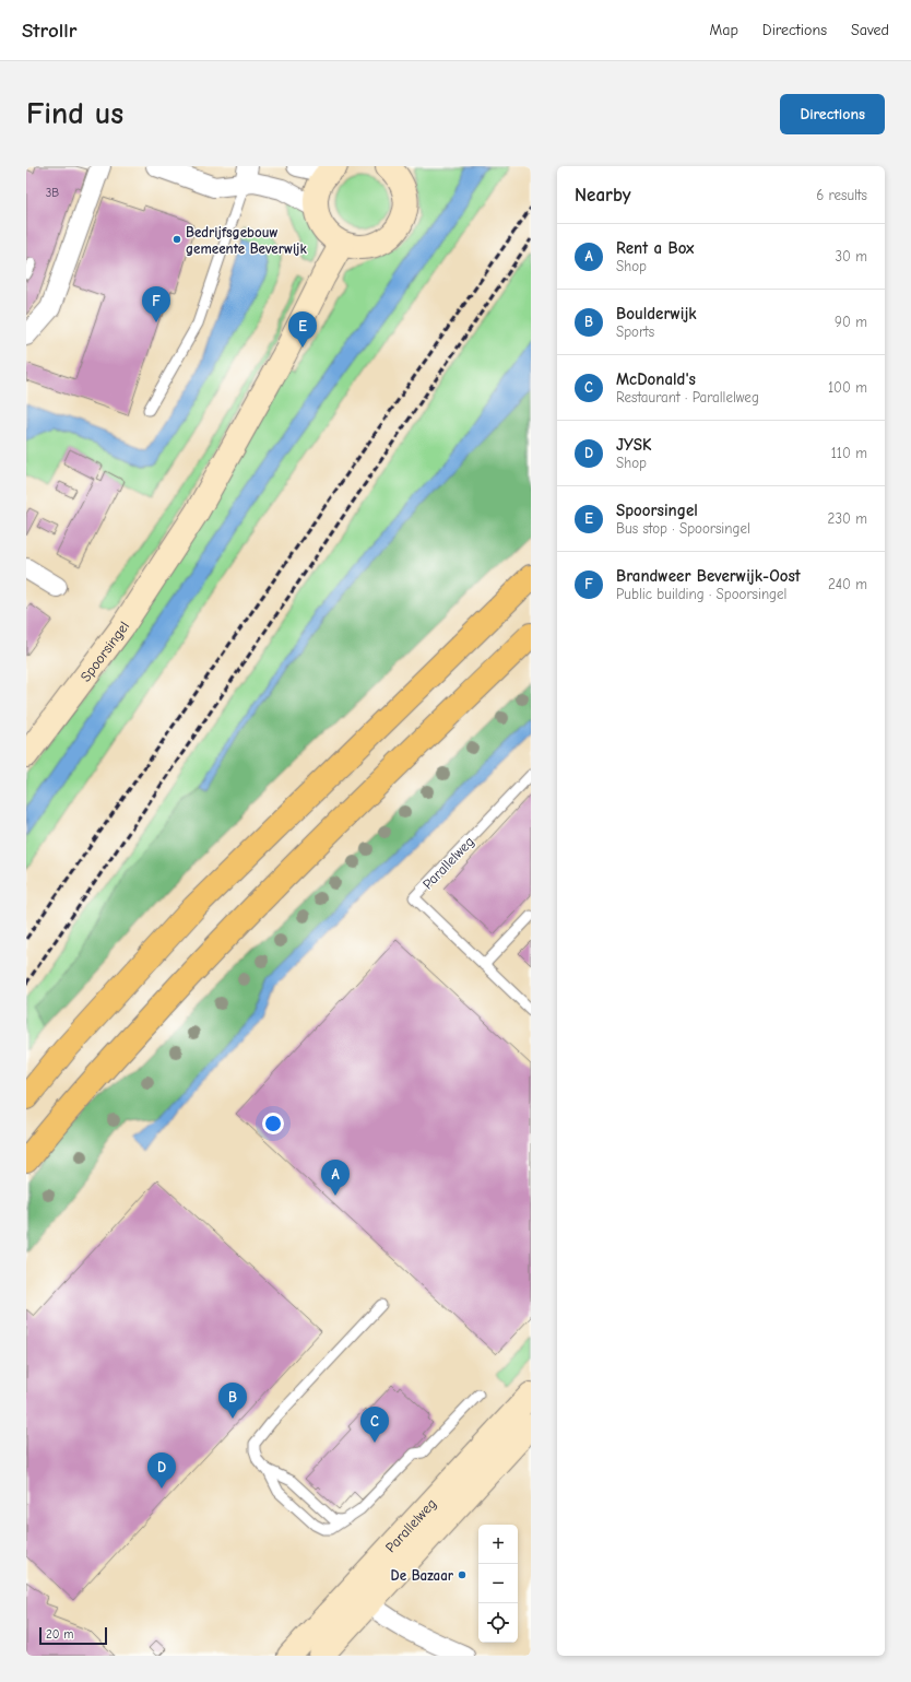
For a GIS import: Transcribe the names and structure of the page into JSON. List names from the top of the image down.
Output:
{
  "streets": {
    "main road": ["Spoorsingel", "Parallelweg"]
  },
  "places": ["Bedrijfsgebouw gemeente Beverwijk", "De Bazaar"],
  "house_numbers": ["3B"],
  "scale_bar": "20 m",
  "page": {
    "header": "Strollr",
    "nav": ["Map", "Directions", "Saved"],
    "buttons": "Directions",
    "title": "Find us",
    "heading": ["Nearby", "6 results"],
    "list": [
      {
        "mark": "A",
        "name": "Rent a Box",
        "note": "Shop",
        "value": "30 m"
      },
      {
        "mark": "B",
        "name": "Boulderwijk",
        "note": "Sports",
        "value": "90 m"
      },
      {
        "mark": "C",
        "name": "McDonald's",
        "note": "Restaurant · Parallelweg",
        "value": "100 m"
      },
      {
        "mark": "D",
        "name": "JYSK",
        "note": "Shop",
        "value": "110 m"
      },
      {
        "mark": "E",
        "name": "Spoorsingel",
        "note": "Bus stop · Spoorsingel",
        "value": "230 m"
      },
      {
        "mark": "F",
        "name": "Brandweer Beverwijk-Oost",
        "note": "Public building · Spoorsingel",
        "value": "240 m"
      }
    ],
    "pins": [
      "F",
      "E",
      "A",
      "B",
      "C",
      "D"
    ],
    "map_buttons": ["+", "−"],
    "scale": "20 m"
  }
}
